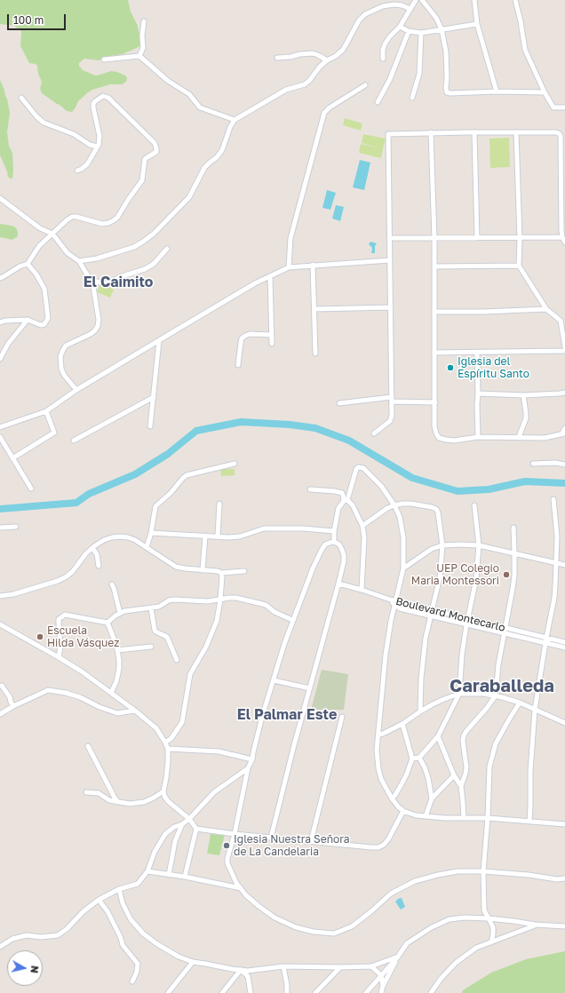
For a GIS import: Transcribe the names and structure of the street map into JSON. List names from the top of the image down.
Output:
{
  "streets": {
    "street": ["Boulevard Montecarlo"]
  },
  "districts": ["El Caimito", "Caraballeda", "El Palmar Este"],
  "places": [
    "Iglesia del Espíritu Santo",
    "UEP Colegio Maria Montessori",
    "Escuela Hilda Vásquez",
    "Iglesia Nuestra Señora de La Candelaria"
  ],
  "scale_bar": "100 m",
  "north": "right"
}
